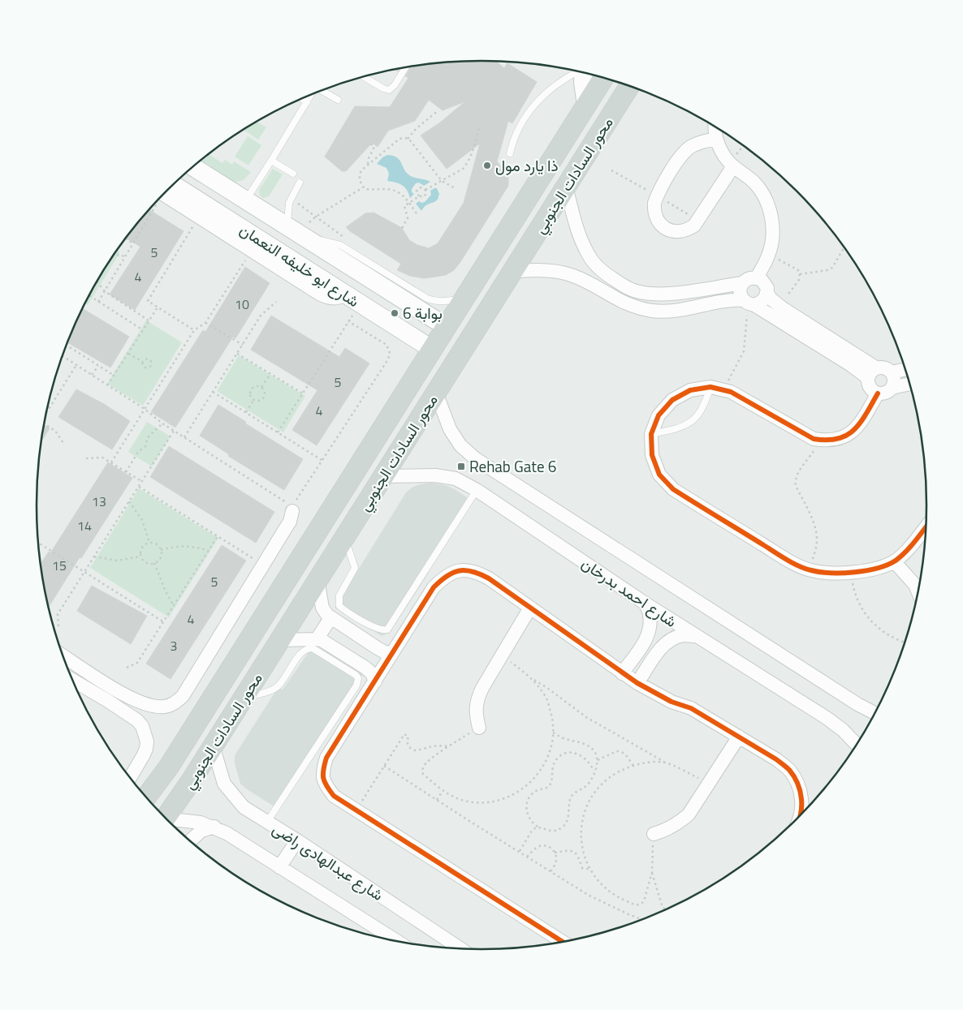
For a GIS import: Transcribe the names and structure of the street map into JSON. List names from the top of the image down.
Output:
{
  "streets": {
    "main road": ["محور السادات الجنوبي"],
    "street": ["شارع ابو خليفه النعمان", "شارع احمد بدرخان", "شارع عبدالهادى راضى"]
  },
  "crossings": [
    ["محور السادات الجنوبي", "شارع ابو خليفه النعمان"],
    ["محور السادات الجنوبي", "شارع احمد بدرخان"],
    ["محور السادات الجنوبي", "شارع عبدالهادى راضى"]
  ],
  "places": {
    "other": ["ذا يارد مول", "بوابة 6"],
    "transit": ["Rehab Gate 6"]
  },
  "house_numbers": [
    "5",
    "4",
    "10",
    "5",
    "4",
    "13",
    "14",
    "15",
    "5",
    "4",
    "3"
  ]
}
